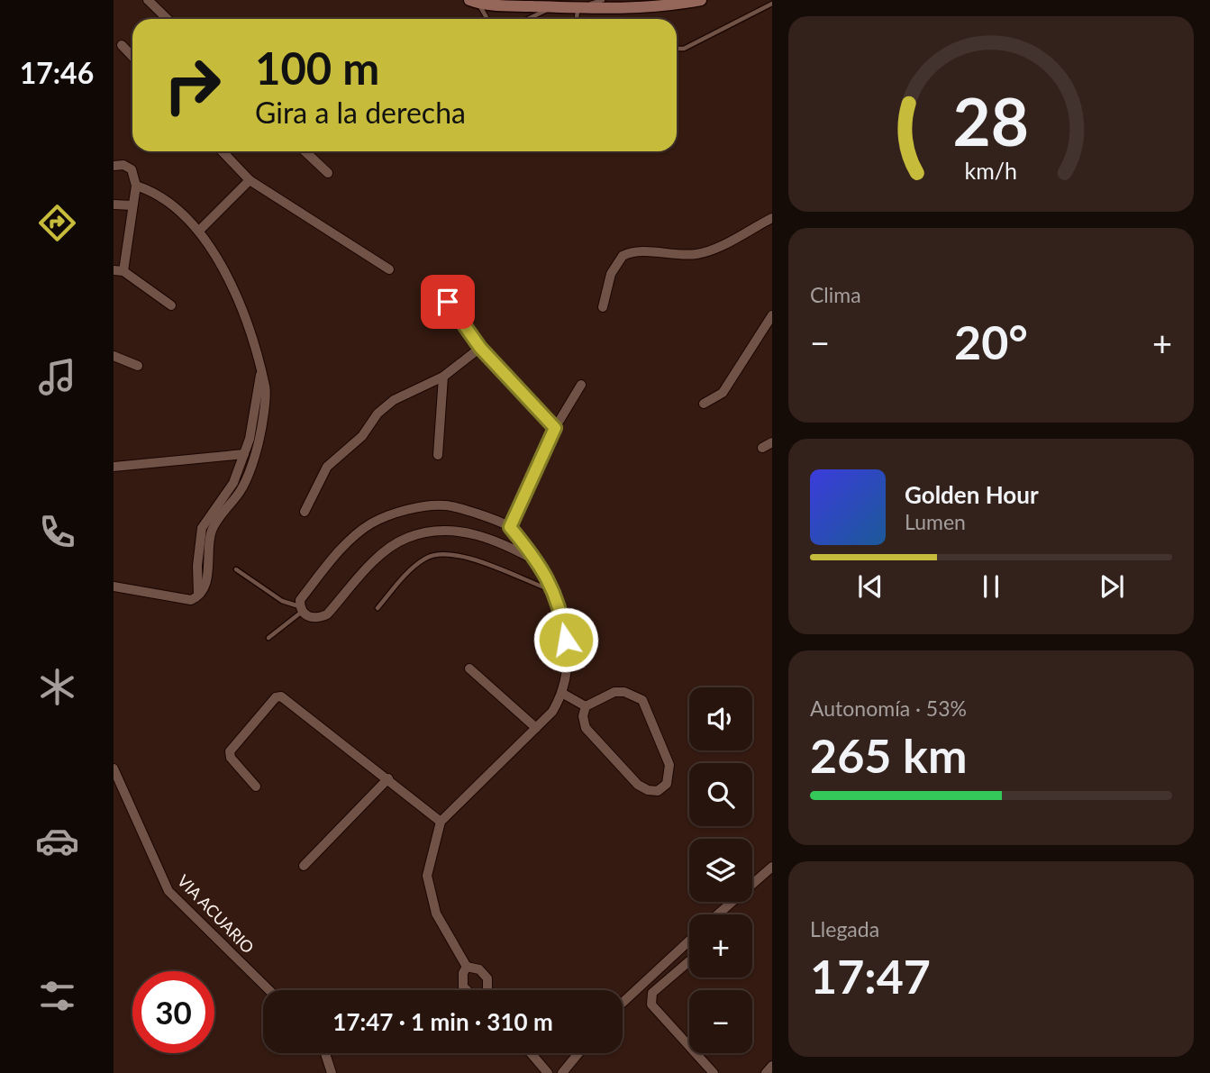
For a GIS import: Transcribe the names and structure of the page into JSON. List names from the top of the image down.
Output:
{
  "streets": {
    "street": ["VIA ACUARIO"]
  },
  "page": {
    "tabs": "17:46",
    "turn": ["100 m", "Gira a la derecha"],
    "tile": [
      "Clima",
      ["Autonomía · 53%", "265 km"],
      ["Llegada", "17:47"]
    ],
    "heat": ["−", "20°", "+"],
    "song": ["Golden Hour", "Lumen"],
    "map_buttons": ["+", "−"],
    "limit": "30",
    "trip": "17:47 · 1 min · 310 m",
    "gauge": ["28", "km/h"]
  }
}
